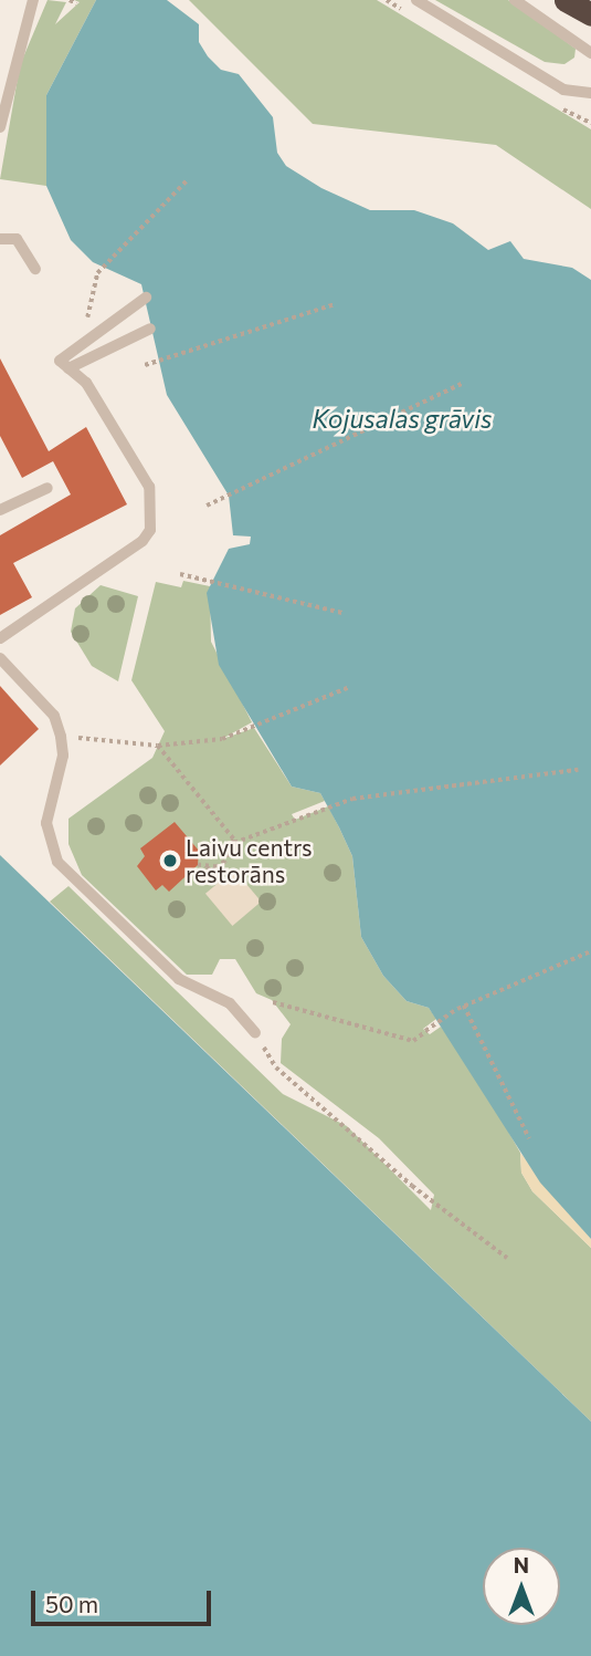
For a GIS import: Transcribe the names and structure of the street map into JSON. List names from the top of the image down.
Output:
{
  "water": ["Kojusalas grāvis"],
  "places": ["Laivu centrs restorāns"],
  "scale_bar": "50 m",
  "north": "top"
}
